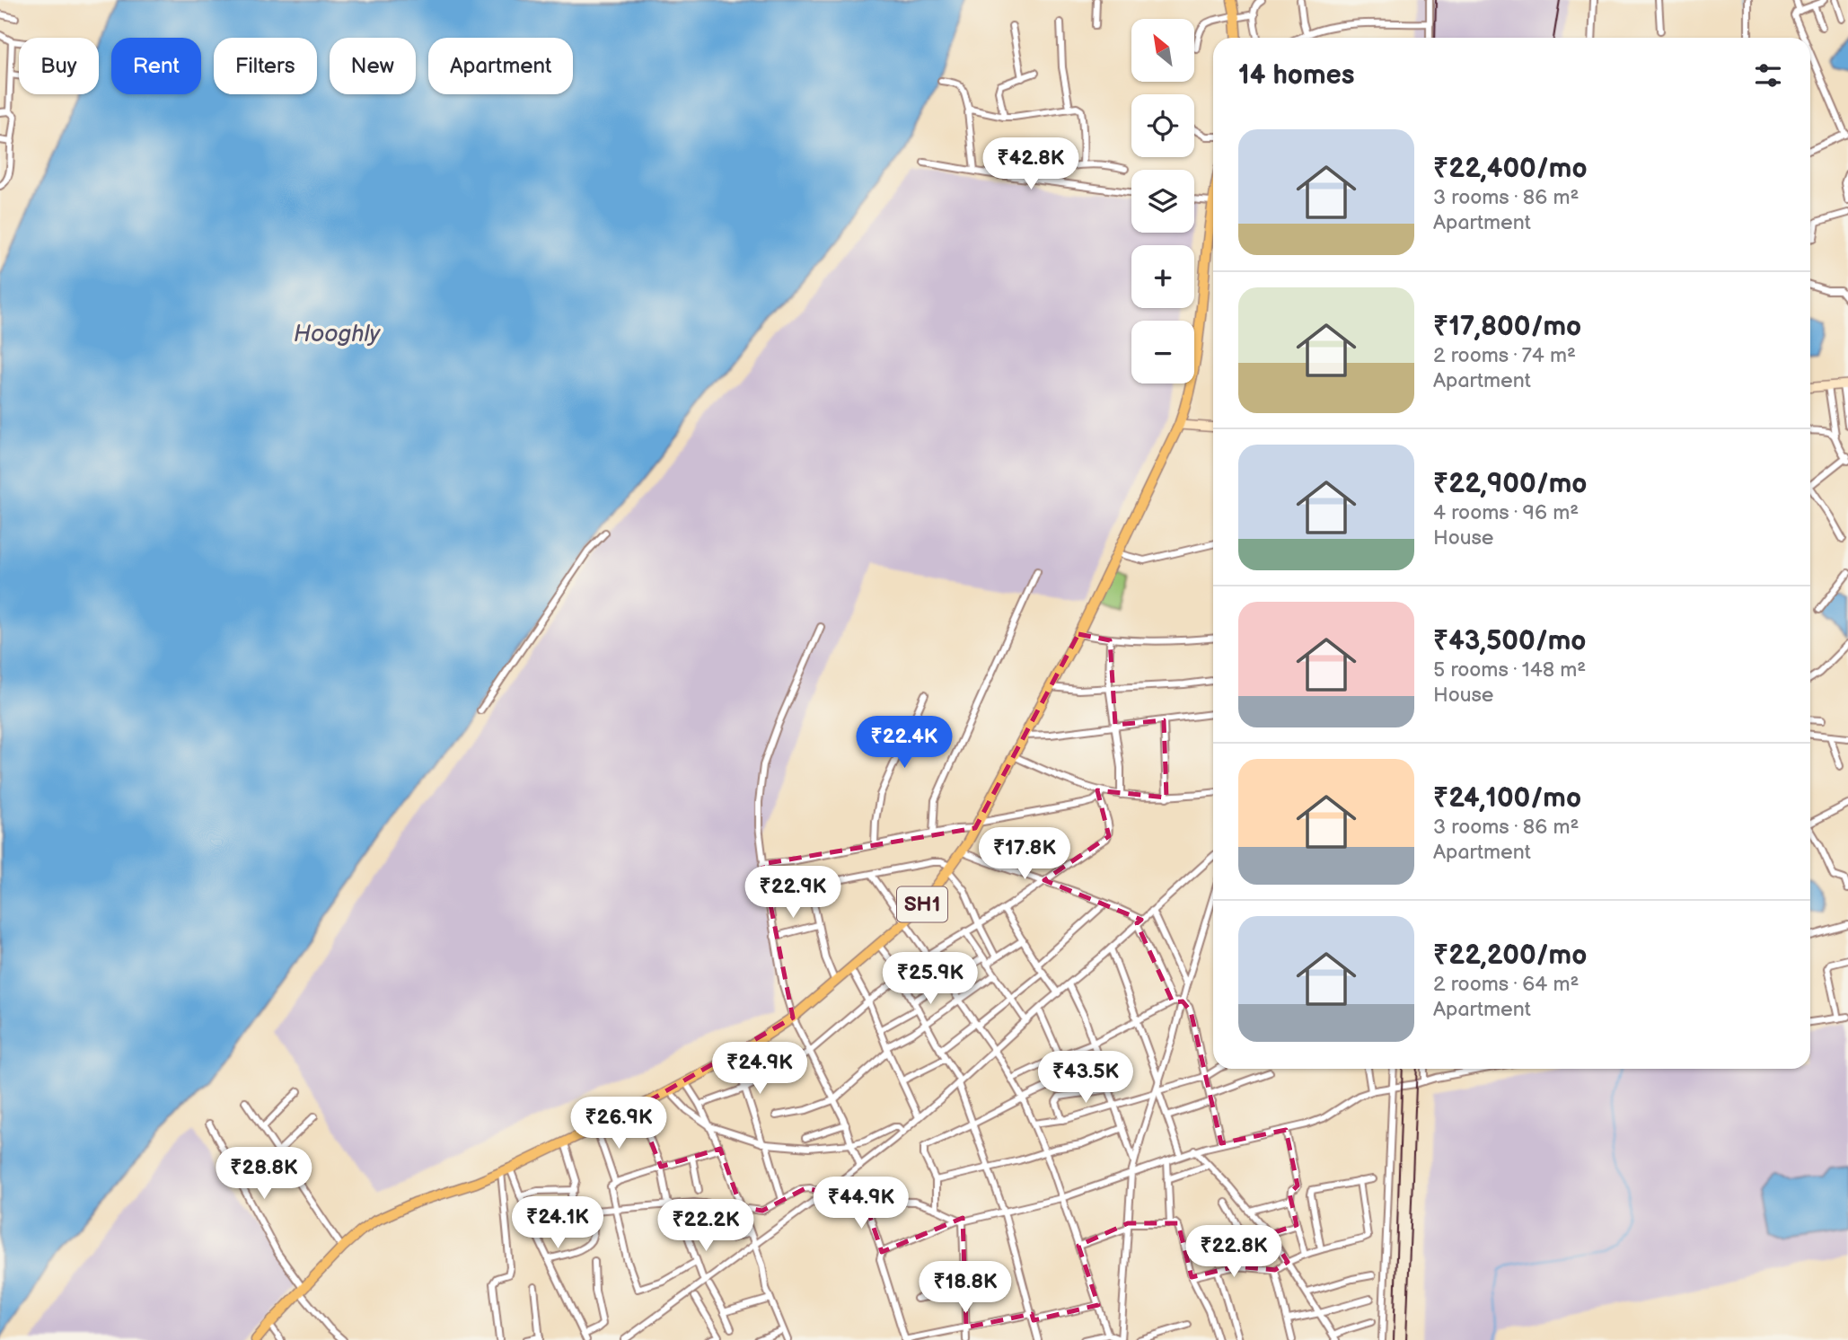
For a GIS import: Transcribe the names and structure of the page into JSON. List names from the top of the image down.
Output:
{
  "streets": {
    "main road": ["SH1"]
  },
  "water": ["Hooghly"],
  "north": "top left",
  "page": {
    "map_buttons": ["+", "−"],
    "chip": [
      "Buy",
      "Rent",
      "Filters",
      "New",
      "Apartment"
    ],
    "heading": "14 homes",
    "list": [
      {
        "name": "₹22,400/mo",
        "note": "3 rooms · 86 m² · Apartment"
      },
      {
        "name": "₹17,800/mo",
        "note": "2 rooms · 74 m² · Apartment"
      },
      {
        "name": "₹22,900/mo",
        "note": "4 rooms · 96 m² · House"
      },
      {
        "name": "₹43,500/mo",
        "note": "5 rooms · 148 m² · House"
      },
      {
        "name": "₹24,100/mo",
        "note": "3 rooms · 86 m² · Apartment"
      },
      {
        "name": "₹22,200/mo",
        "note": "2 rooms · 64 m² · Apartment"
      }
    ],
    "price": [
      "₹42.8K",
      "₹22.4K",
      "₹17.8K",
      "₹22.9K",
      "₹25.9K",
      "₹24.9K",
      "₹43.5K",
      "₹26.9K",
      "₹28.8K",
      "₹44.9K",
      "₹24.1K",
      "₹22.2K",
      "₹22.8K",
      "₹18.8K"
    ]
  }
}
